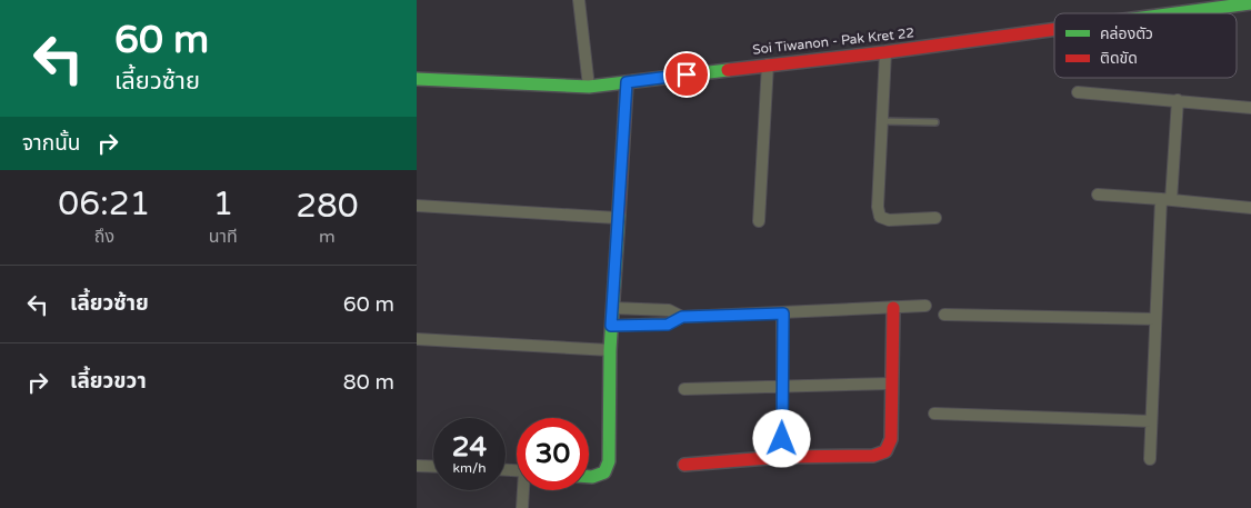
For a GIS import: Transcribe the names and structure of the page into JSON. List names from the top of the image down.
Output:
{
  "streets": {
    "street": ["Soi Tiwanon - Pak Kret 22"]
  },
  "legend": ["คล่องตัว", "ติดขัด"],
  "page": {
    "turn": ["60 m", "เลี้ยวซ้าย"],
    "then": "จากนั้น",
    "eta": [
      "06:21",
      "ถึง",
      "1",
      "นาที",
      "280",
      "m"
    ],
    "list": [
      {
        "name": "เลี้ยวซ้าย",
        "value": "60 m"
      },
      {
        "name": "เลี้ยวขวา",
        "value": "80 m"
      }
    ],
    "speed": "24 km/h",
    "limit": "30"
  }
}
